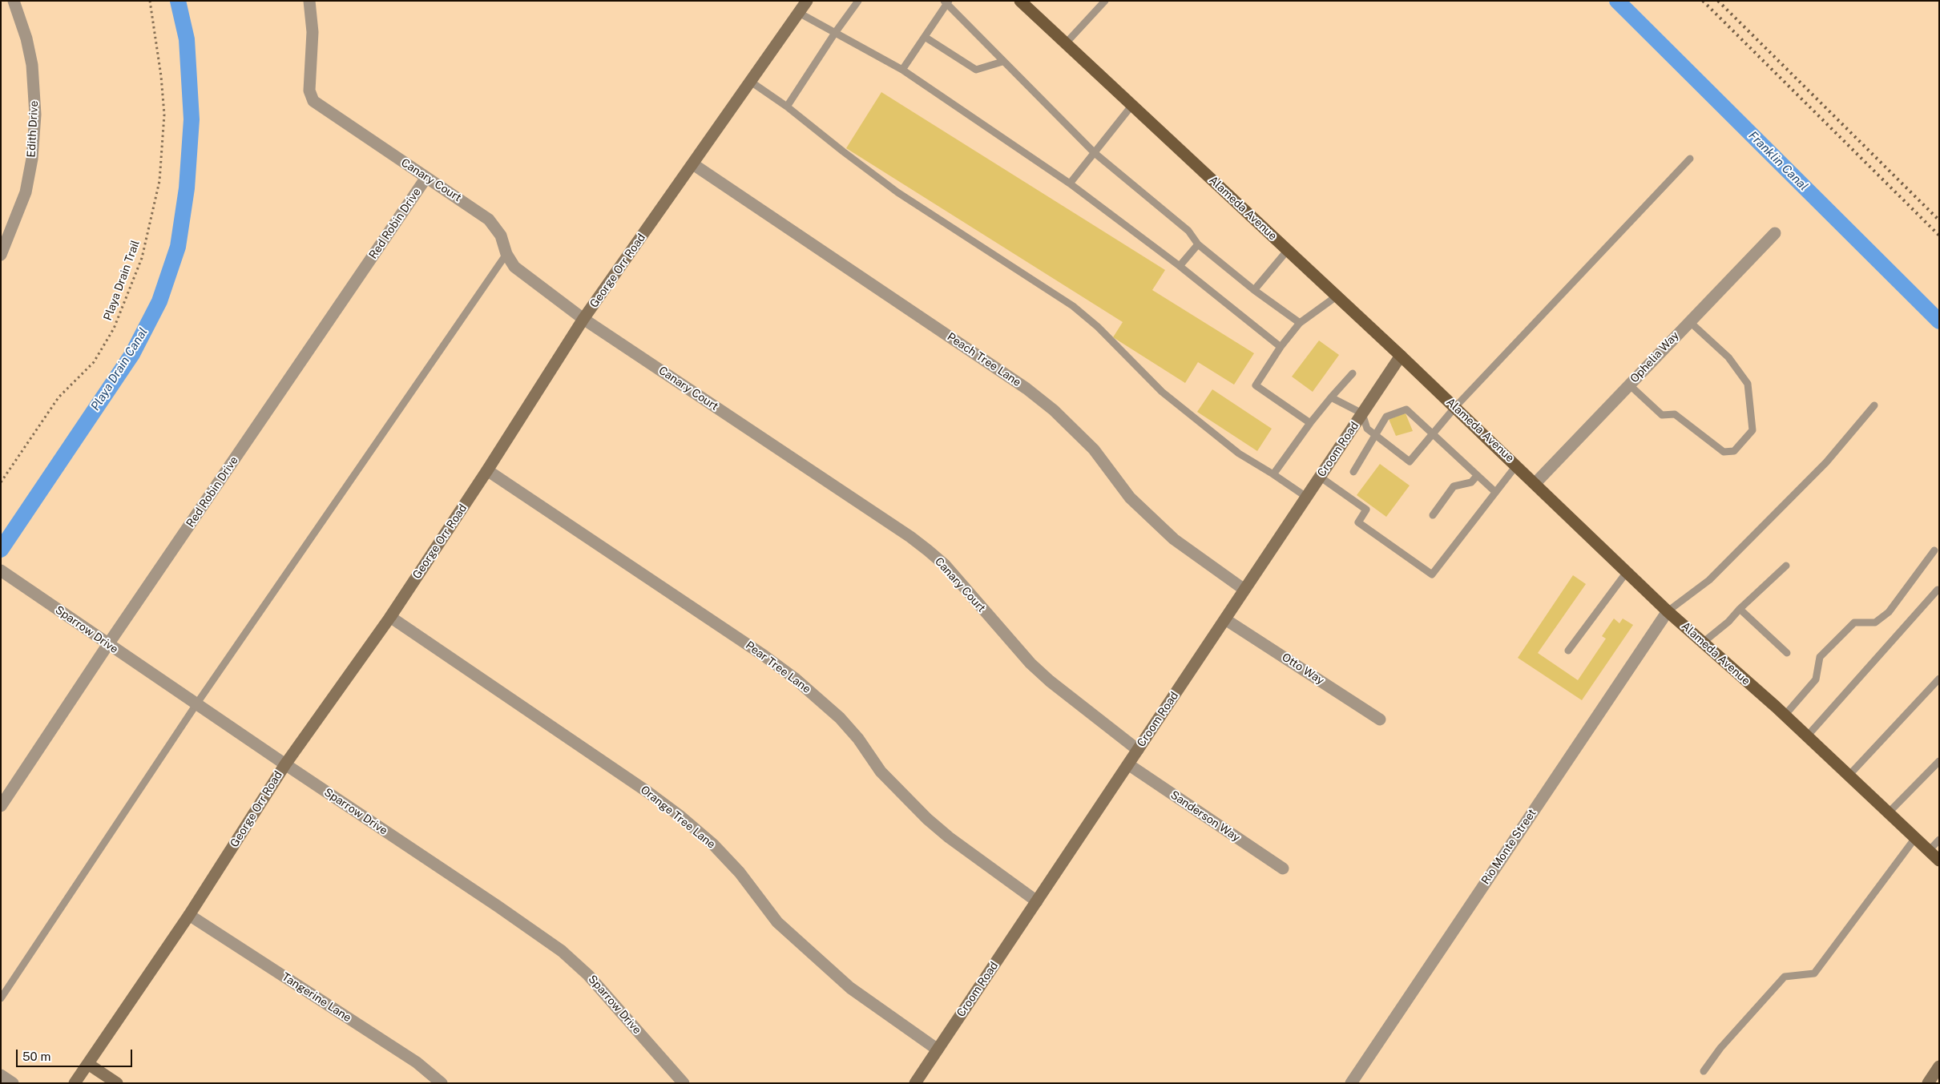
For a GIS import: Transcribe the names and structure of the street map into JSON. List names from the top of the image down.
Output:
{
  "streets": {
    "main road": ["Alameda Avenue"],
    "street": [
      "Edith Drive",
      "Canary Court",
      "Red Robin Drive",
      "George Orr Road",
      "Ophelia Way",
      "Peach Tree Lane",
      "Croom Road",
      "Sparrow Drive",
      "Pear Tree Lane",
      "Otto Way",
      "Sanderson Way",
      "Orange Tree Lane",
      "Rio Monte Street",
      "Tangerine Lane"
    ],
    "path": ["Playa Drain Trail"]
  },
  "crossings": [
    ["Canary Court", "Red Robin Drive"],
    ["Canary Court", "George Orr Road"],
    ["Canary Court", "Croom Road"],
    ["Alameda Avenue", "Ophelia Way"],
    ["Alameda Avenue", "Croom Road"],
    ["Alameda Avenue", "Rio Monte Street"],
    ["Red Robin Drive", "Sparrow Drive"],
    ["George Orr Road", "Peach Tree Lane"],
    ["George Orr Road", "Sparrow Drive"],
    ["George Orr Road", "Pear Tree Lane"],
    ["George Orr Road", "Orange Tree Lane"],
    ["George Orr Road", "Tangerine Lane"],
    ["Peach Tree Lane", "Croom Road"],
    ["Croom Road", "Pear Tree Lane"],
    ["Croom Road", "Otto Way"],
    ["Croom Road", "Sanderson Way"],
    ["Croom Road", "Orange Tree Lane"]
  ],
  "water": ["Franklin Canal", "Playa Drain Canal"],
  "scale_bar": "50 m"
}
